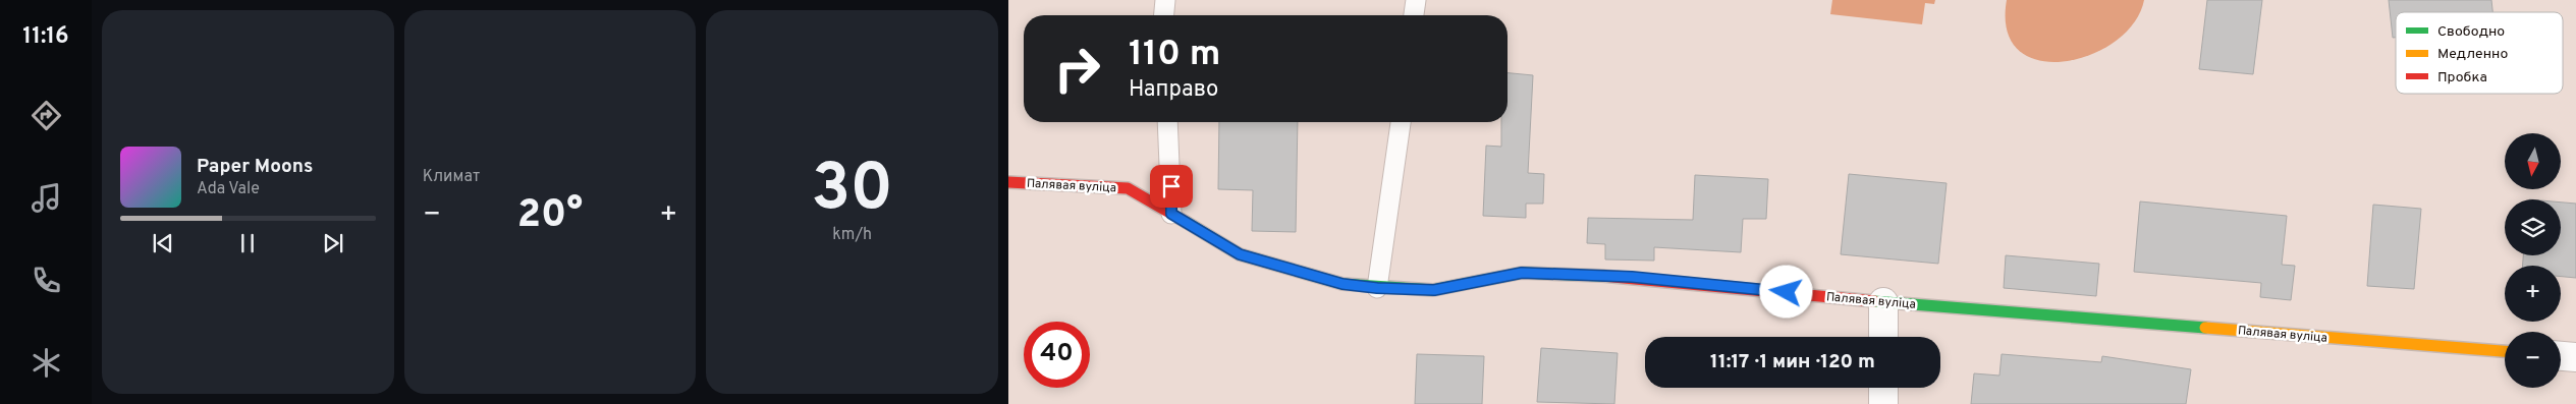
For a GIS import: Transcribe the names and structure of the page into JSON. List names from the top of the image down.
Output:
{
  "streets": {
    "street": ["Палявая вуліца"]
  },
  "legend": ["Свободно", "Медленно", "Пробка"],
  "north": "bottom",
  "page": {
    "tabs": "11:16",
    "tile": [
      "Климат",
      ["30", "km/h"]
    ],
    "turn": ["110 m", "Направо"],
    "map_buttons": ["+", "−"],
    "song": ["Paper Moons", "Ada Vale"],
    "heat": ["−", "20°", "+"],
    "limit": "40",
    "trip": "11:17 · 1 мин · 120 m"
  }
}
